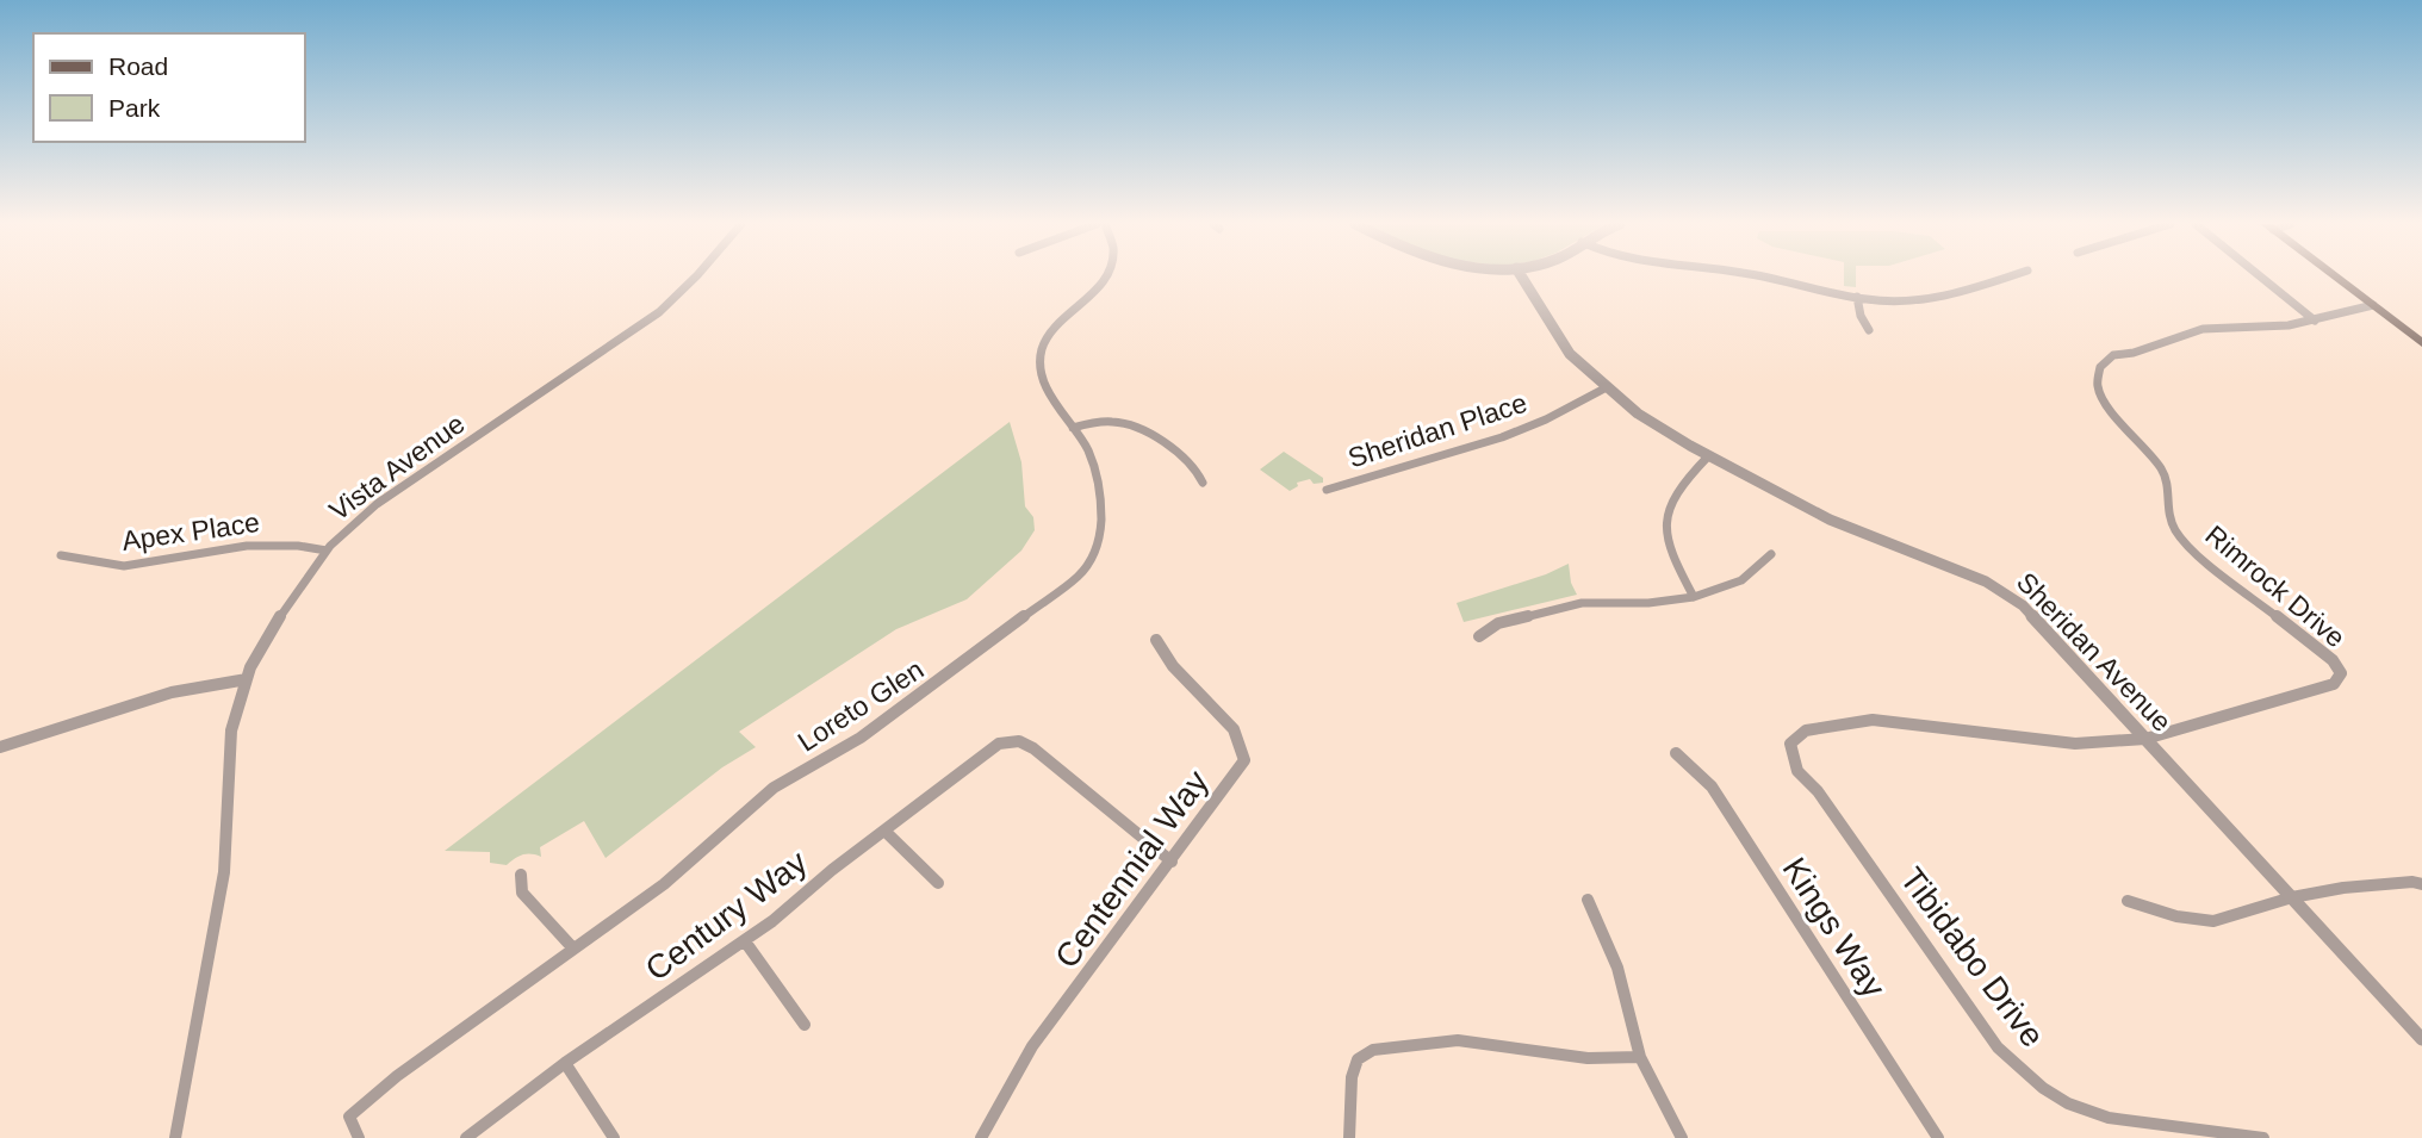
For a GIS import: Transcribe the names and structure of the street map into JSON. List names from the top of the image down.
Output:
{
  "streets": {
    "street": [
      "Sheridan Place",
      "Vista Avenue",
      "Apex Place",
      "Rimrock Drive",
      "Sheridan Avenue",
      "Loreto Glen",
      "Centennial Way",
      "Century Way",
      "Kings Way",
      "Tibidabo Drive"
    ]
  },
  "crossings": [
    ["Sheridan Place", "Sheridan Avenue"],
    ["Vista Avenue", "Apex Place"],
    ["Rimrock Drive", "Sheridan Avenue"],
    ["Rimrock Drive", "Tibidabo Drive"],
    ["Centennial Way", "Century Way"]
  ],
  "legend": ["Road", "Park"]
}
